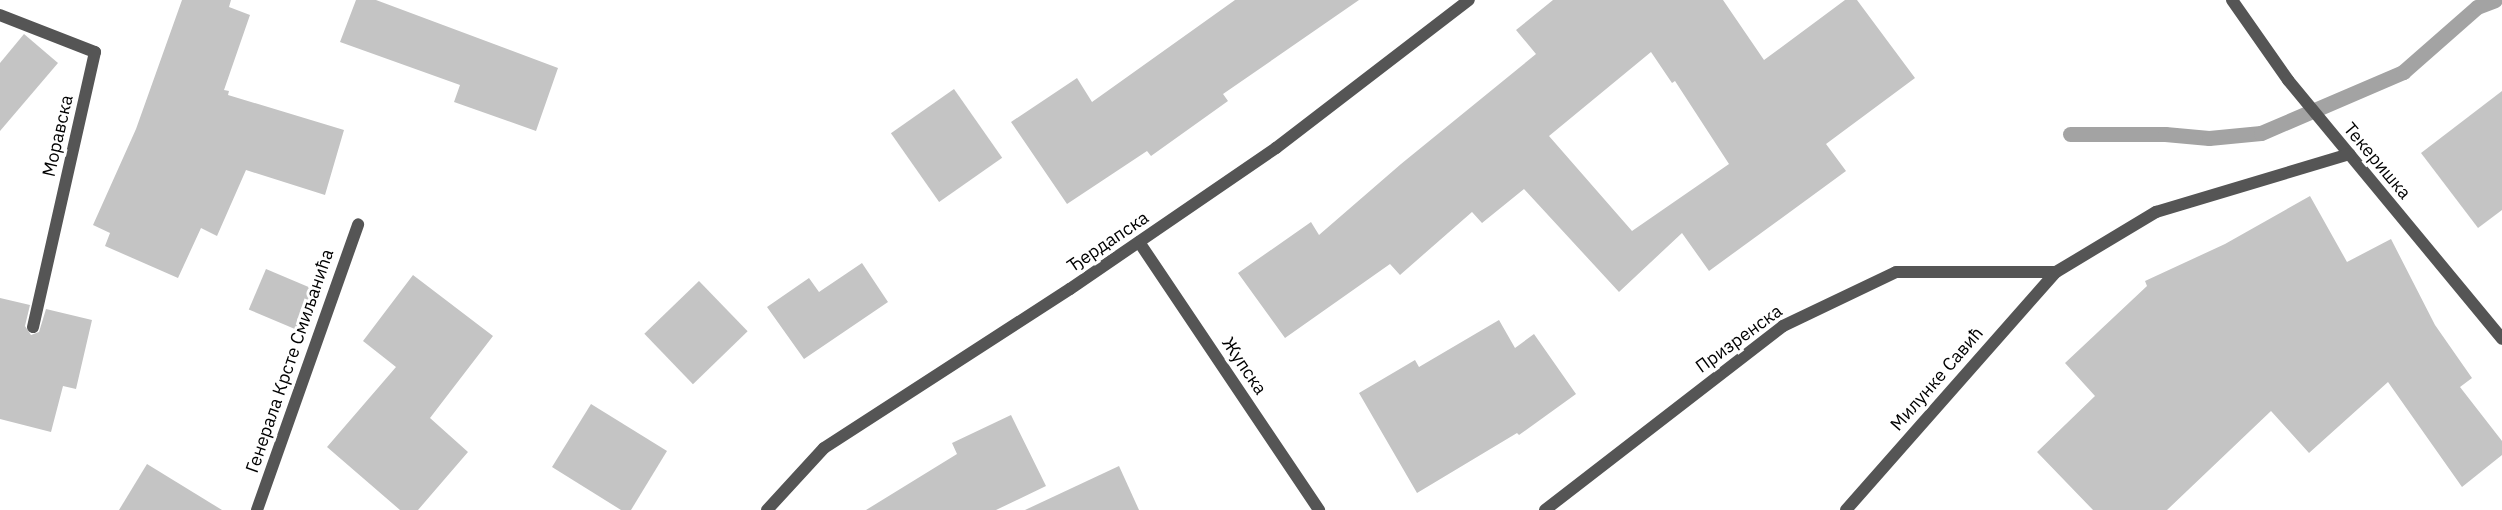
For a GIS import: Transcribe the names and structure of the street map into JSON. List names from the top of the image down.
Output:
{
  "streets": {
    "street": [
      "Моравска",
      "Текеришка",
      "Ђердапска",
      "Призренска",
      "Генерала Крсте Смиљанића",
      "Жупска",
      "Милунке Савић"
    ]
  },
  "crossings": [
    ["Ђердапска", "Жупска"],
    ["Призренска", "Милунке Савић"]
  ]
}
